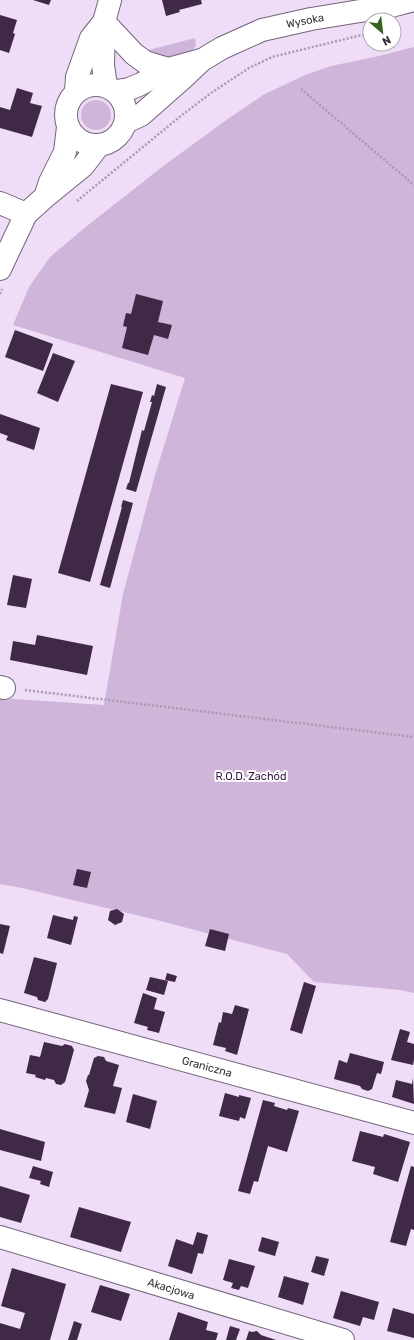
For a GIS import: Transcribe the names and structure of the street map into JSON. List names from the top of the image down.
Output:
{
  "streets": {
    "street": ["Wysoka", "Graniczna", "Akacjowa"]
  },
  "parks": ["R.O.D. Zachód"],
  "north": "bottom right"
}
